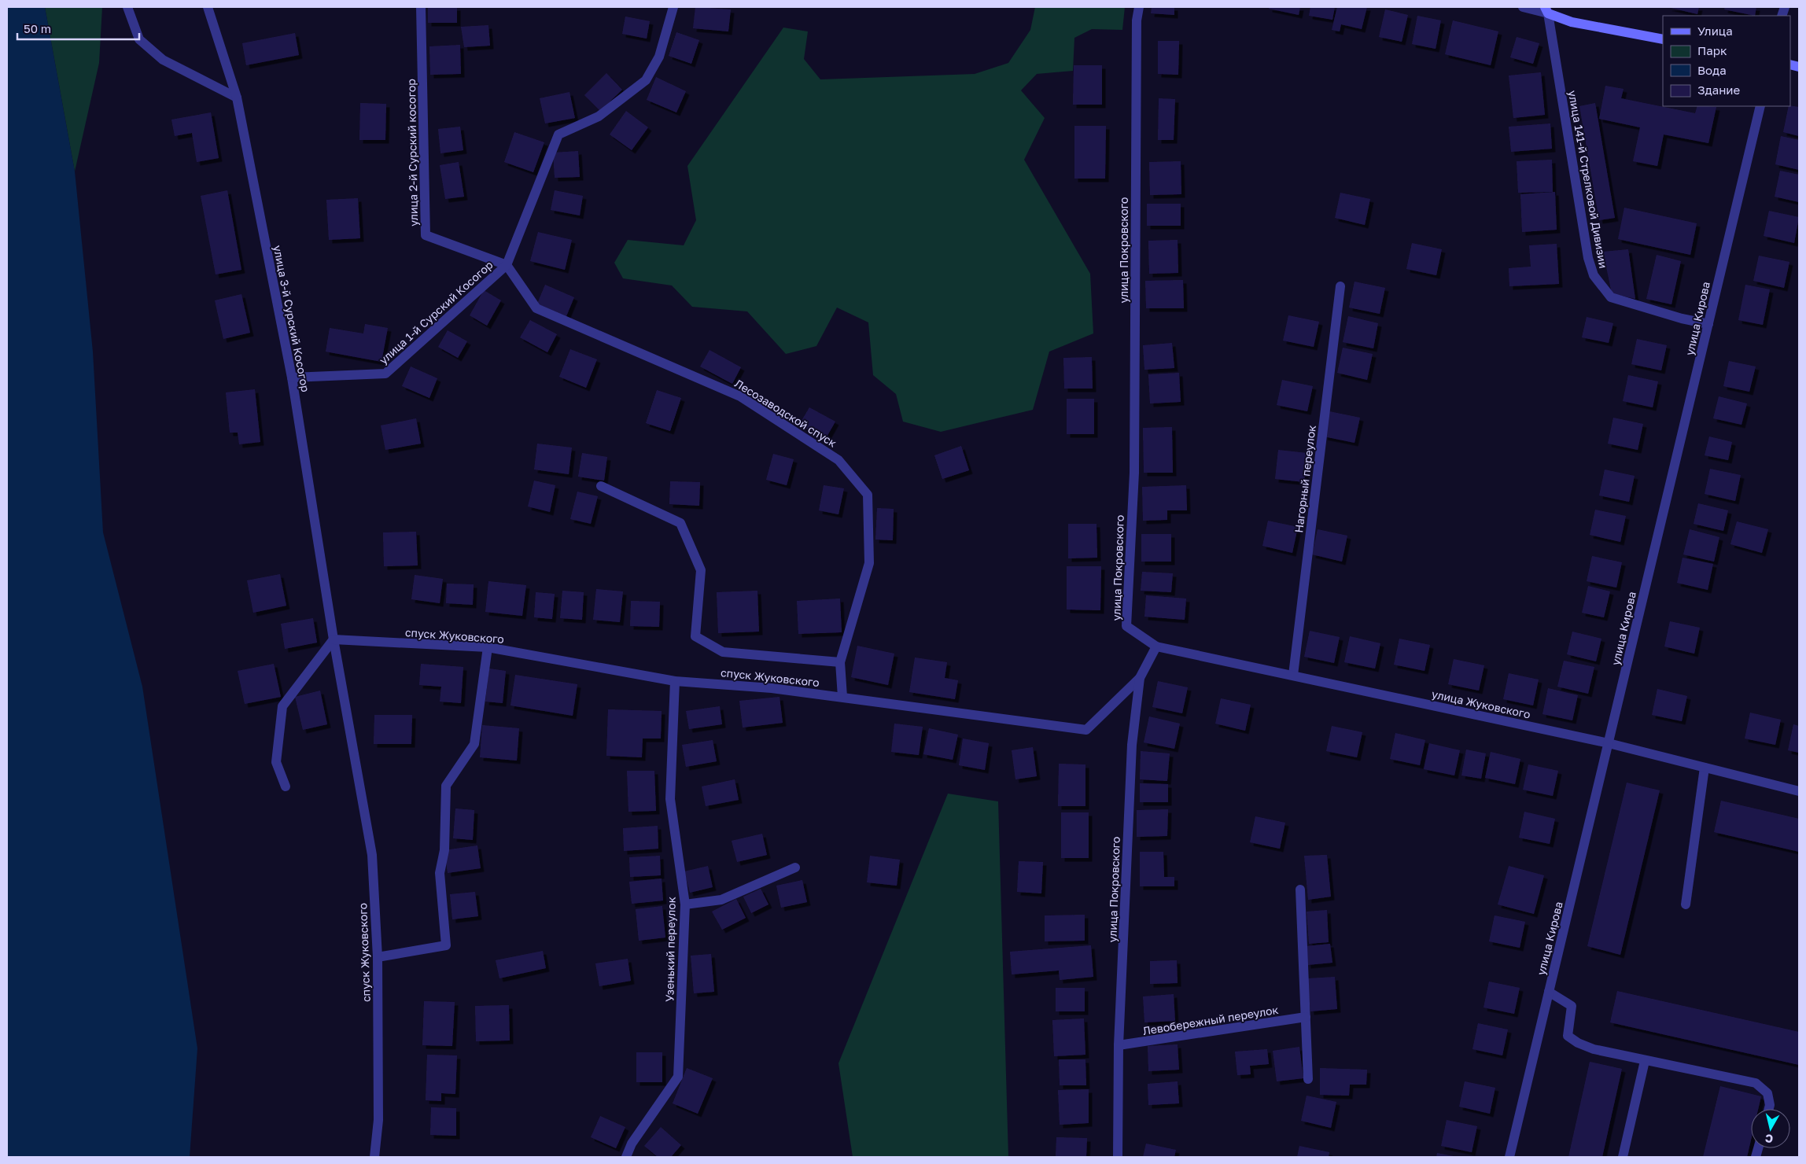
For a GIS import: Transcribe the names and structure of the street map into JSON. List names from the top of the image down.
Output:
{
  "streets": {
    "street": [
      "улица 2-й Сурский косогор",
      "улица 141-й Стрелковой Дивизии",
      "улица Покровского",
      "улица 1-й Сурский Косогор",
      "улица 3-й Сурский Косогор",
      "улица Кирова",
      "Лесозаводской спуск",
      "Нагорный переулок",
      "спуск Жуковского",
      "улица Жуковского",
      "Узенький переулок",
      "Левобережный переулок"
    ]
  },
  "crossings": [
    ["улица 2-й Сурский косогор", "улица 1-й Сурский Косогор"],
    ["улица 2-й Сурский косогор", "Лесозаводской спуск"],
    ["улица 141-й Стрелковой Дивизии", "улица Кирова"],
    ["улица Покровского", "спуск Жуковского"],
    ["улица Покровского", "улица Жуковского"],
    ["улица Покровского", "Левобережный переулок"],
    ["улица 1-й Сурский Косогор", "улица 3-й Сурский Косогор"],
    ["улица 1-й Сурский Косогор", "Лесозаводской спуск"],
    ["улица 3-й Сурский Косогор", "спуск Жуковского"],
    ["улица Кирова", "улица Жуковского"],
    ["Лесозаводской спуск", "спуск Жуковского"],
    ["Нагорный переулок", "улица Жуковского"],
    ["спуск Жуковского", "Узенький переулок"]
  ],
  "legend": [
    "Улица",
    "Парк",
    "Вода",
    "Здание"
  ],
  "scale_bar": "50 m",
  "north": "bottom"
}
